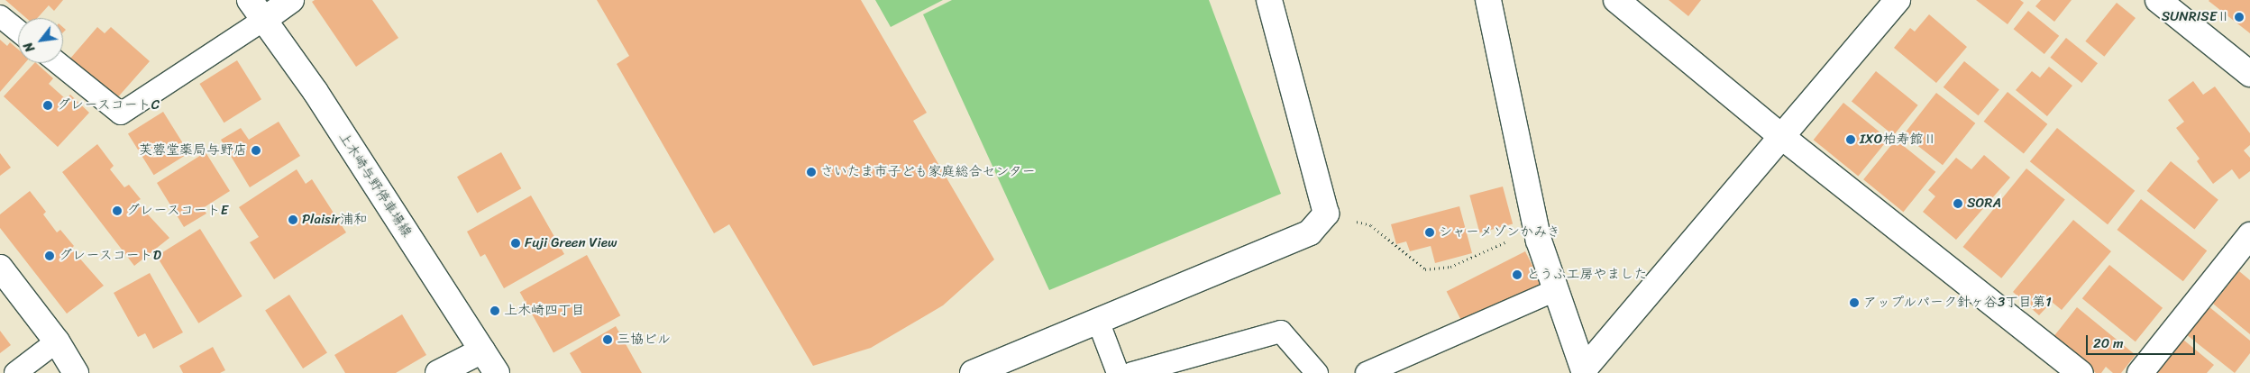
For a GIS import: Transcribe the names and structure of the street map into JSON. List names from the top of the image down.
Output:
{
  "streets": {
    "street": ["上木崎与野停車場線"]
  },
  "places": [
    "SUNRISEⅡ",
    "グレースコートC",
    "IXO柏寿館Ⅱ",
    "芙蓉堂薬局与野店",
    "さいたま市子ども家庭総合センター",
    "SORA",
    "グレースコートE",
    "Plaisir浦和",
    "シャーメゾンかみき",
    "Fuji Green View",
    "グレースコートD",
    "とうふ工房やました",
    "アップルパーク針ヶ谷3丁目第1",
    "上木崎四丁目",
    "三協ビル"
  ],
  "scale_bar": "20 m",
  "north": "bottom left"
}
